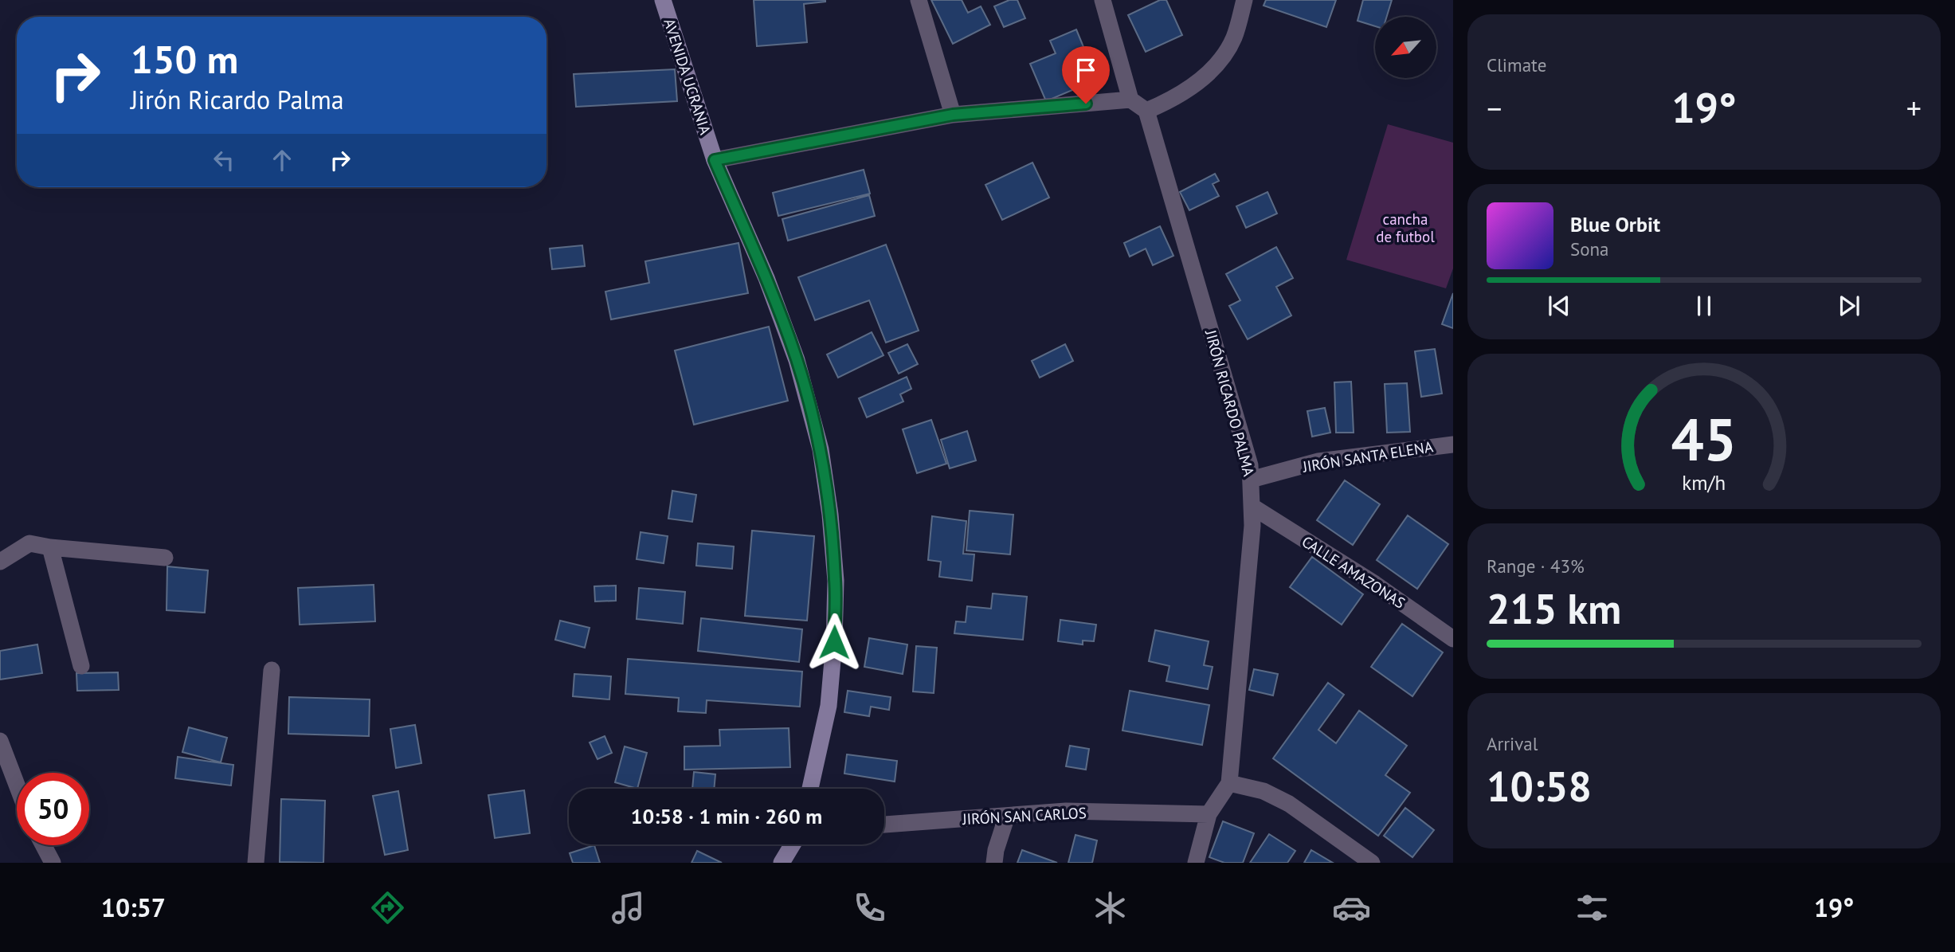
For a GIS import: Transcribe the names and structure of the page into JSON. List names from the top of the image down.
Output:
{
  "streets": {
    "main road": ["AVENIDA UCRANIA"],
    "street": [
      "JIRÓN RICARDO PALMA",
      "JIRÓN SANTA ELENA",
      "CALLE AMAZONAS",
      "JIRÓN SAN CARLOS"
    ]
  },
  "crossings": [
    ["JIRÓN RICARDO PALMA", "JIRÓN SANTA ELENA"],
    ["JIRÓN RICARDO PALMA", "CALLE AMAZONAS"],
    ["JIRÓN RICARDO PALMA", "JIRÓN SAN CARLOS"]
  ],
  "parks": ["cancha de futbol"],
  "north": "bottom left",
  "page": {
    "tile": [
      "Climate",
      ["Range · 43%", "215 km"],
      ["Arrival", "10:58"]
    ],
    "turn": ["150 m", "Jirón Ricardo Palma"],
    "heat": ["−", "19°", "+"],
    "song": ["Blue Orbit", "Sona"],
    "limit": "50",
    "trip": "10:58 · 1 min · 260 m",
    "tabs": ["10:57", "19°"],
    "gauge": ["45", "km/h"]
  }
}
